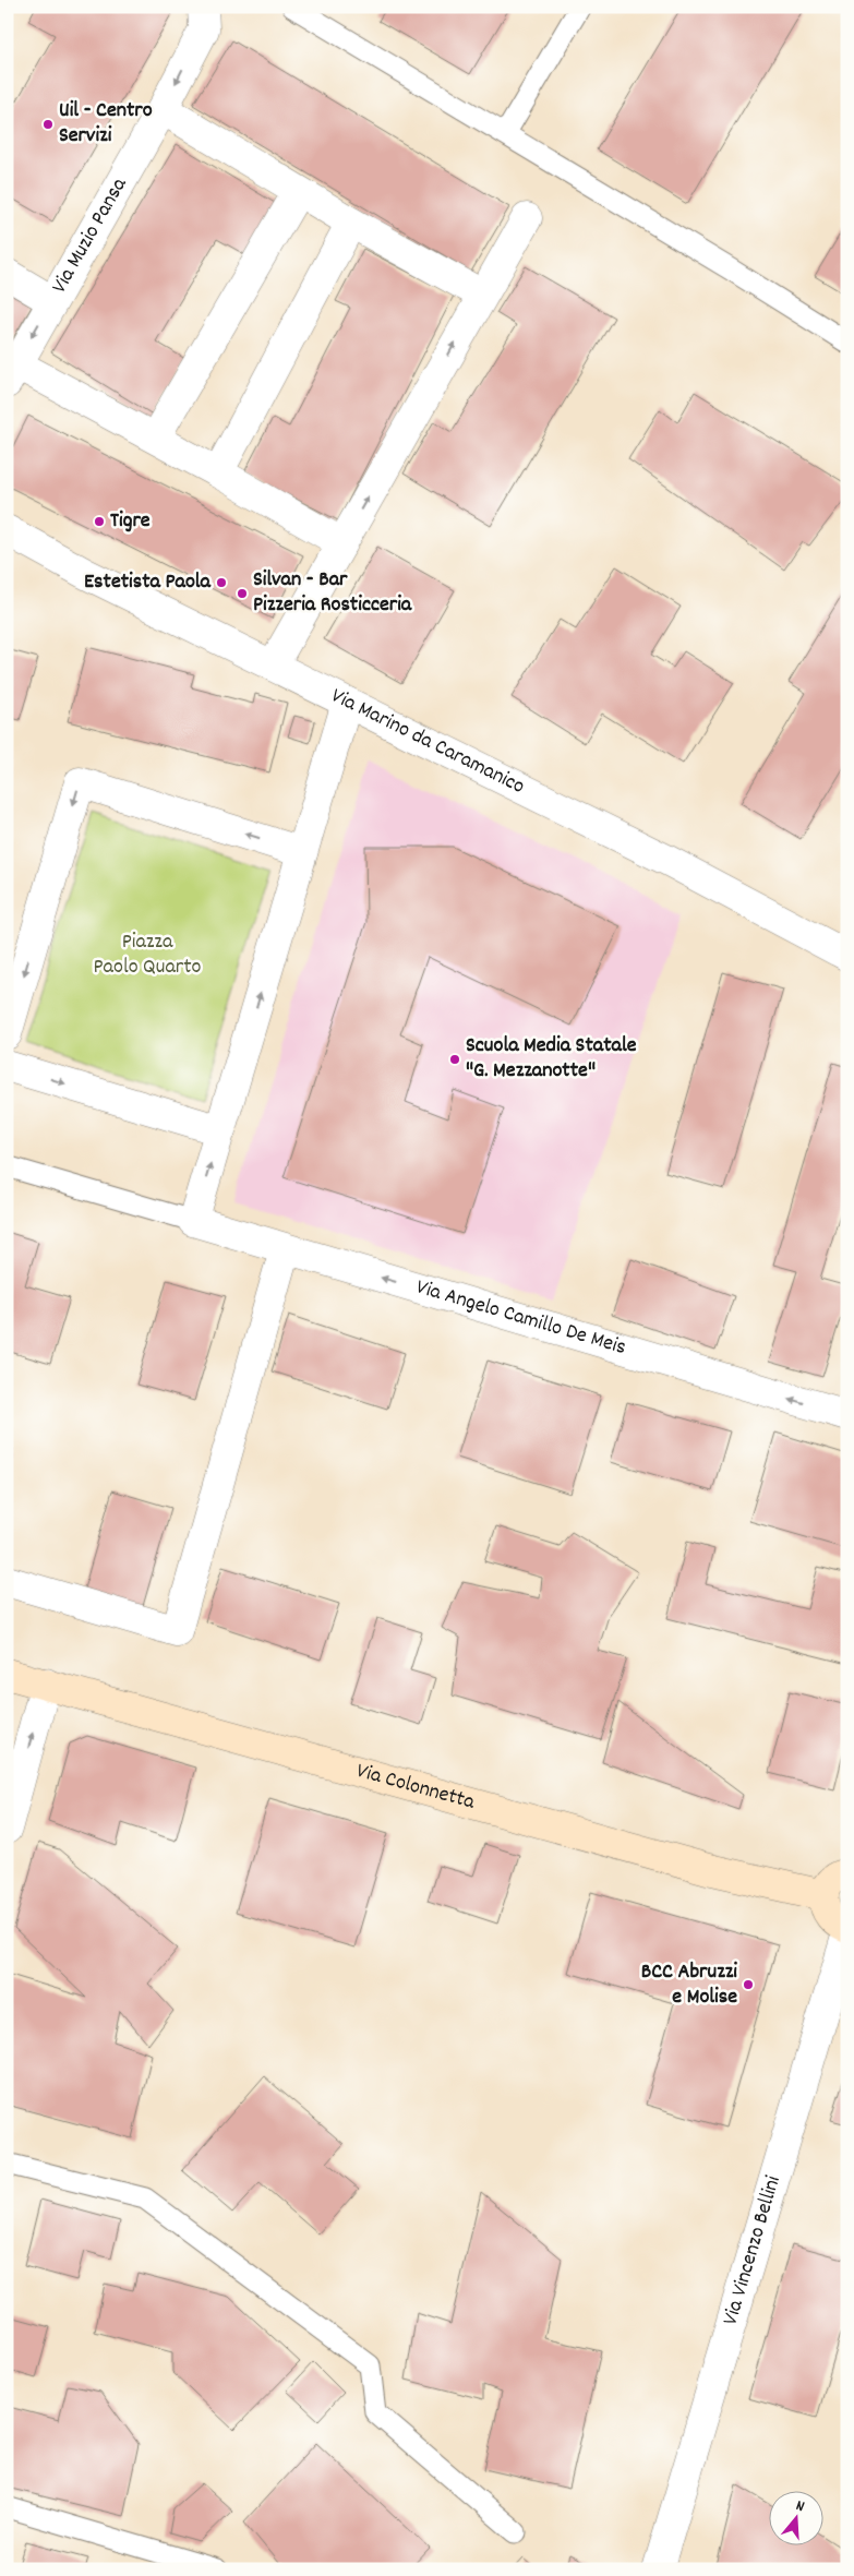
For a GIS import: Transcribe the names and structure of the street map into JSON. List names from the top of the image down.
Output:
{
  "streets": {
    "main road": ["Via Colonnetta"],
    "street": [
      "Via Muzio Pansa",
      "Via Marino da Caramanico",
      "Via Angelo Camillo De Meis",
      "Via Vincenzo Bellini"
    ]
  },
  "one_way": ["Via Angelo Camillo De Meis"],
  "parks": ["Piazza Paolo Quarto"],
  "places": [
    "Uil - Centro Servizi",
    "Tigre",
    "Estetista Paola",
    "Silvan - Bar Pizzeria Rosticceria",
    "Scuola Media Statale \"G. Mezzanotte\"",
    "BCC Abruzzi e Molise"
  ],
  "north": "top"
}
